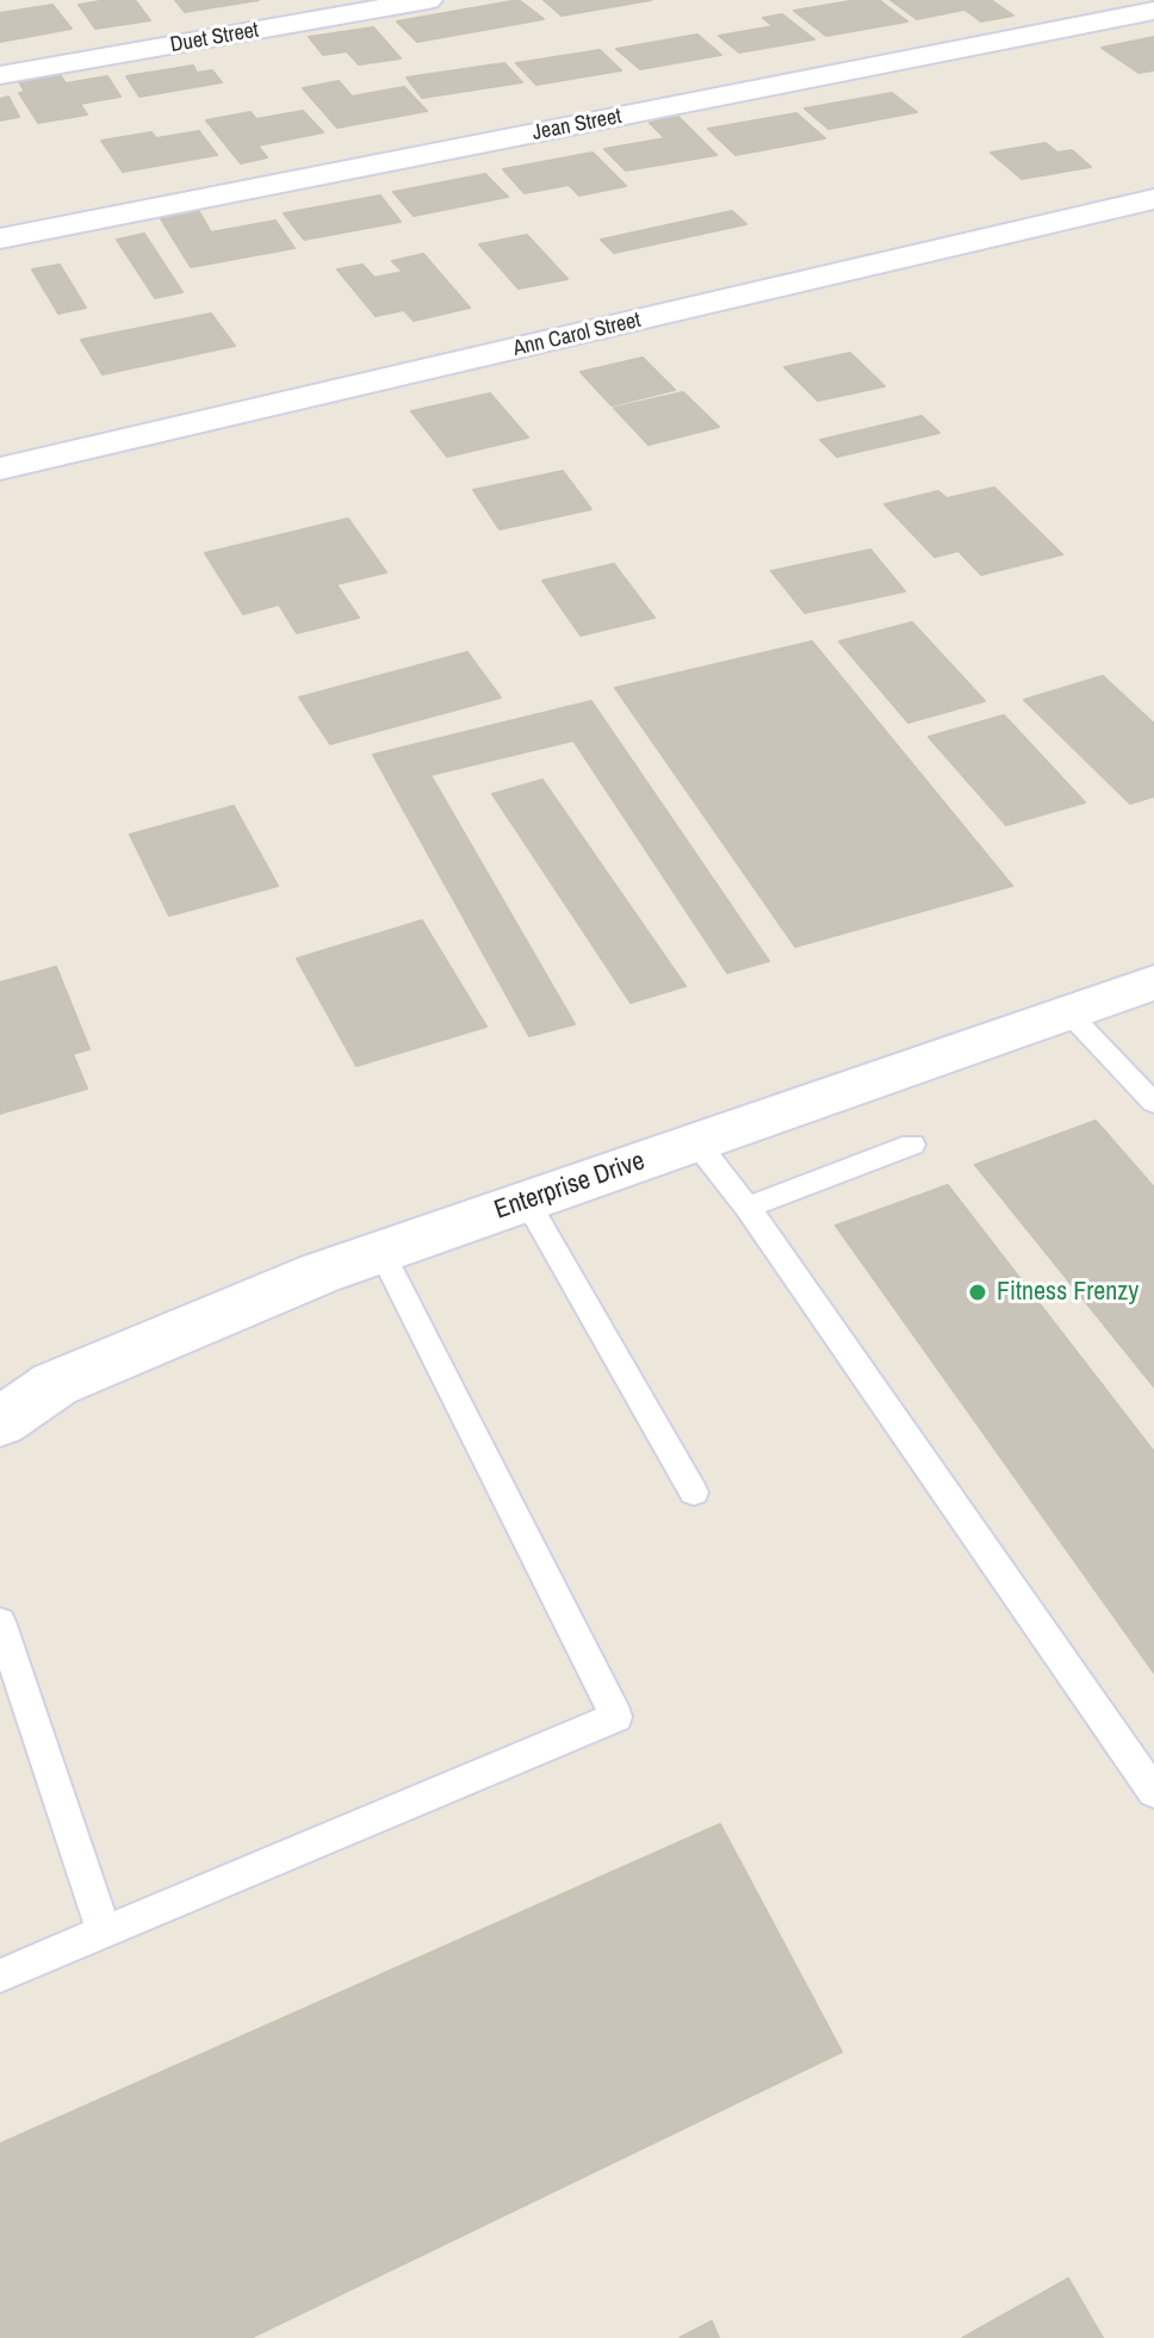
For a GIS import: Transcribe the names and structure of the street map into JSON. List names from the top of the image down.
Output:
{
  "streets": {
    "street": [
      "Duet Street",
      "Jean Street",
      "Ann Carol Street",
      "Enterprise Drive"
    ]
  },
  "places": ["Fitness Frenzy"]
}
